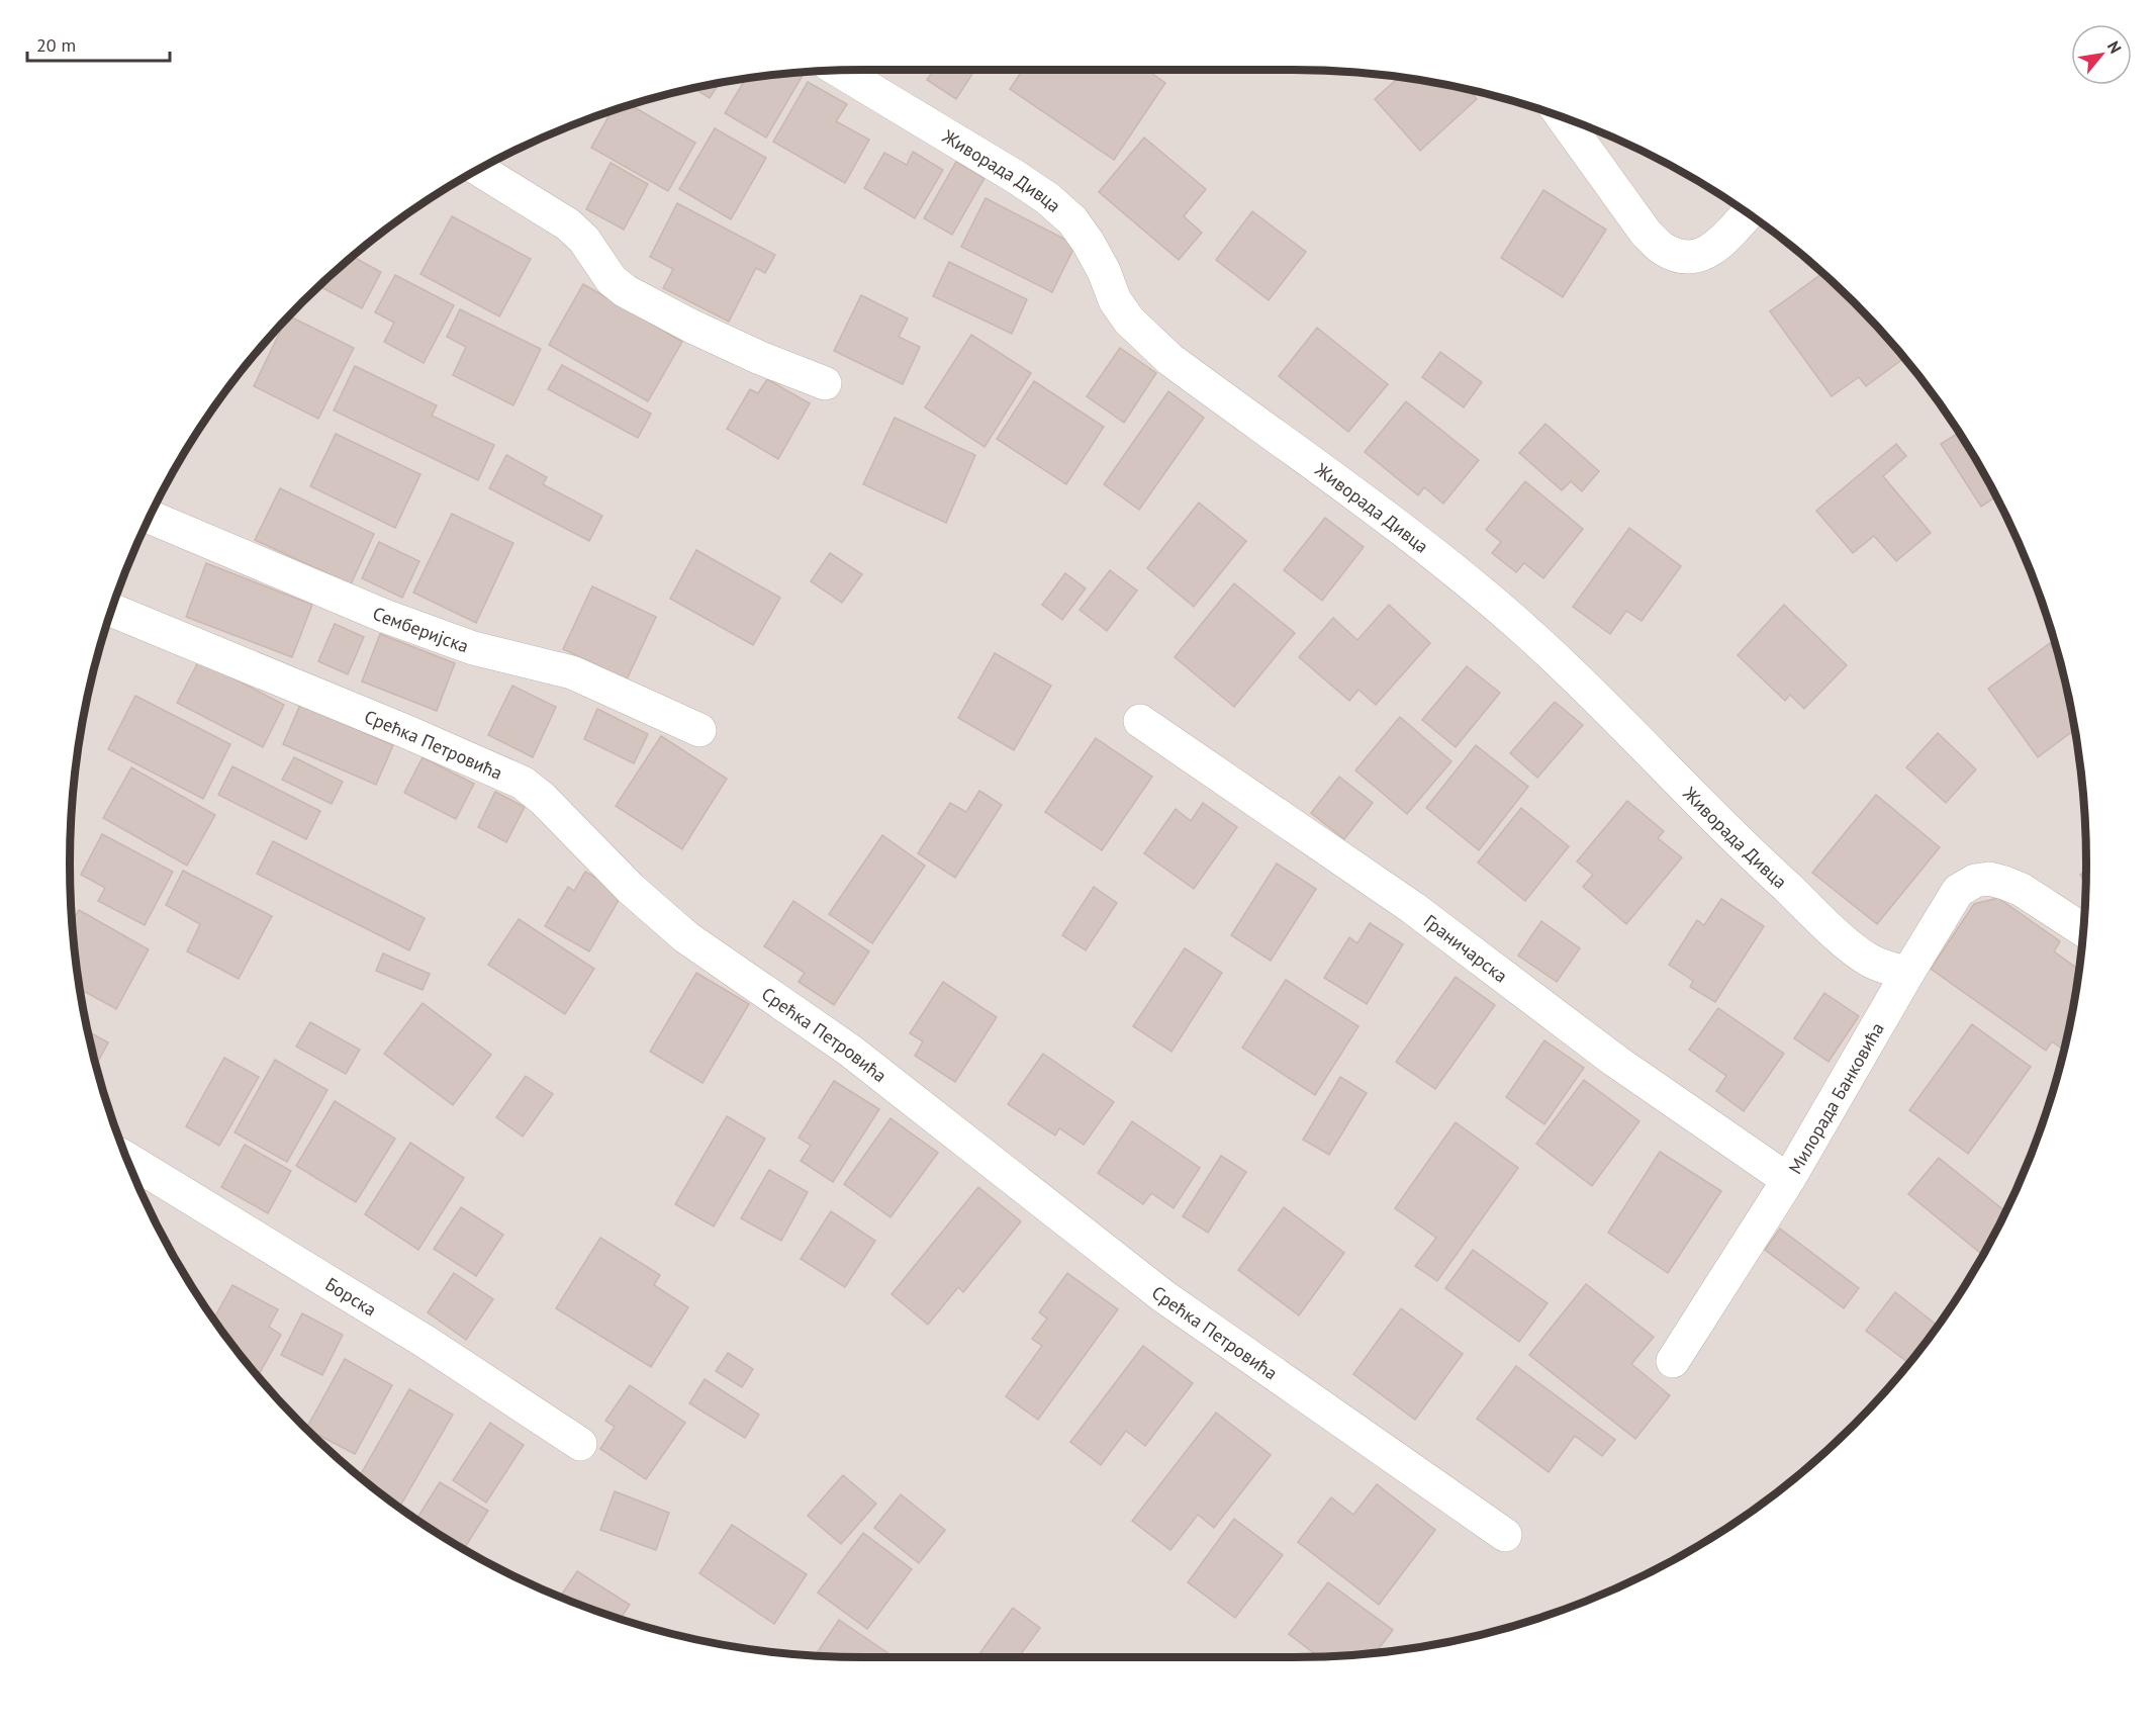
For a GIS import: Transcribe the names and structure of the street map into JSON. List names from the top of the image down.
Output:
{
  "streets": {
    "street": [
      "Живорада Дивца",
      "Семберијска",
      "Срећка Петровића",
      "Граничарска",
      "Милорада Банковића",
      "Борска"
    ]
  },
  "crossings": [
    ["Живорада Дивца", "Милорада Банковића"],
    ["Граничарска", "Милорада Банковића"]
  ],
  "scale_bar": "20 m",
  "north": "top right"
}
